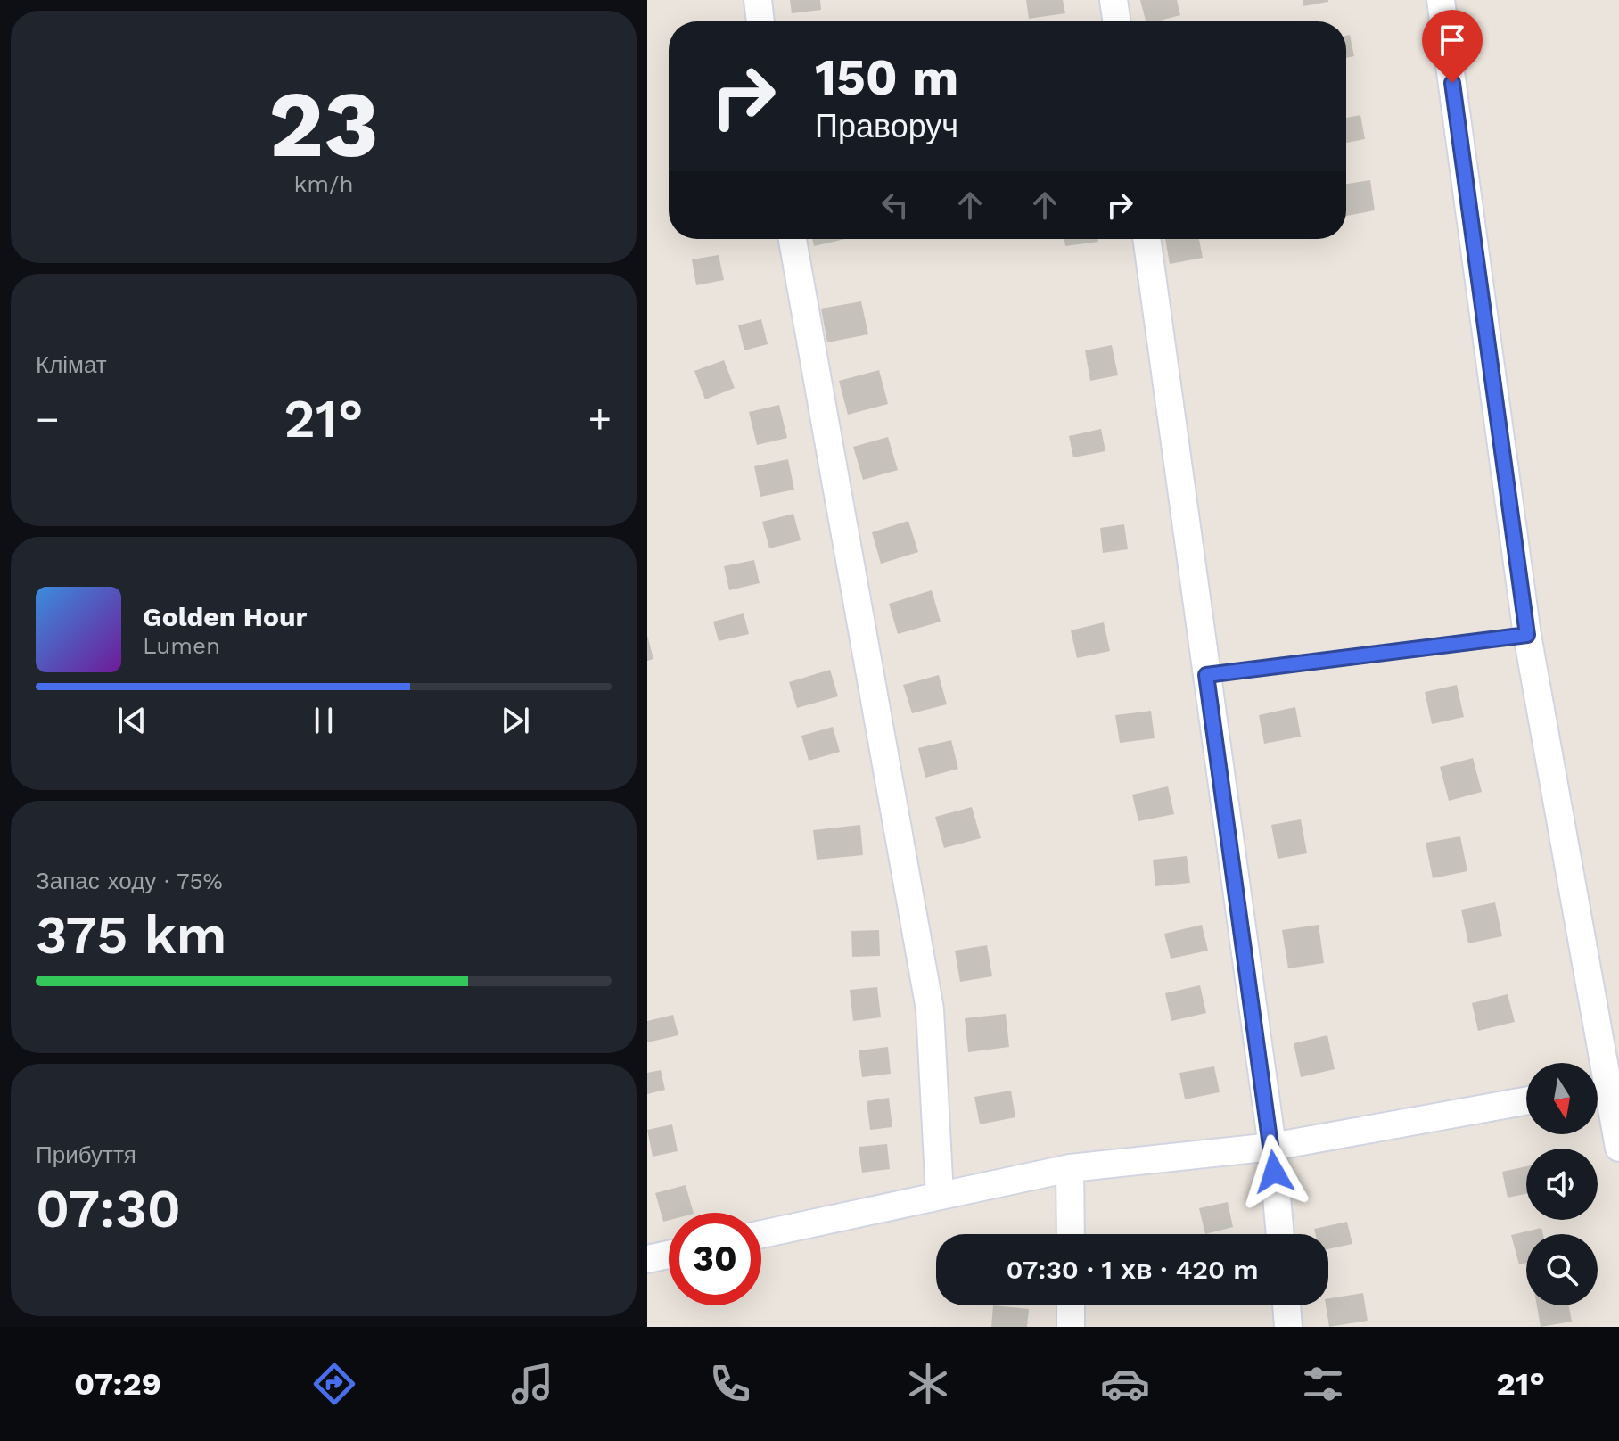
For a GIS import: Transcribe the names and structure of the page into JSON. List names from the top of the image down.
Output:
{
  "north": "bottom",
  "page": {
    "tile": [
      ["23", "km/h"],
      "Клімат",
      ["Запас ходу · 75%", "375 km"],
      ["Прибуття", "07:30"]
    ],
    "turn": ["150 m", "Праворуч"],
    "heat": ["−", "21°", "+"],
    "song": ["Golden Hour", "Lumen"],
    "limit": "30",
    "trip": "07:30 · 1 хв · 420 m",
    "tabs": ["07:29", "21°"]
  }
}
